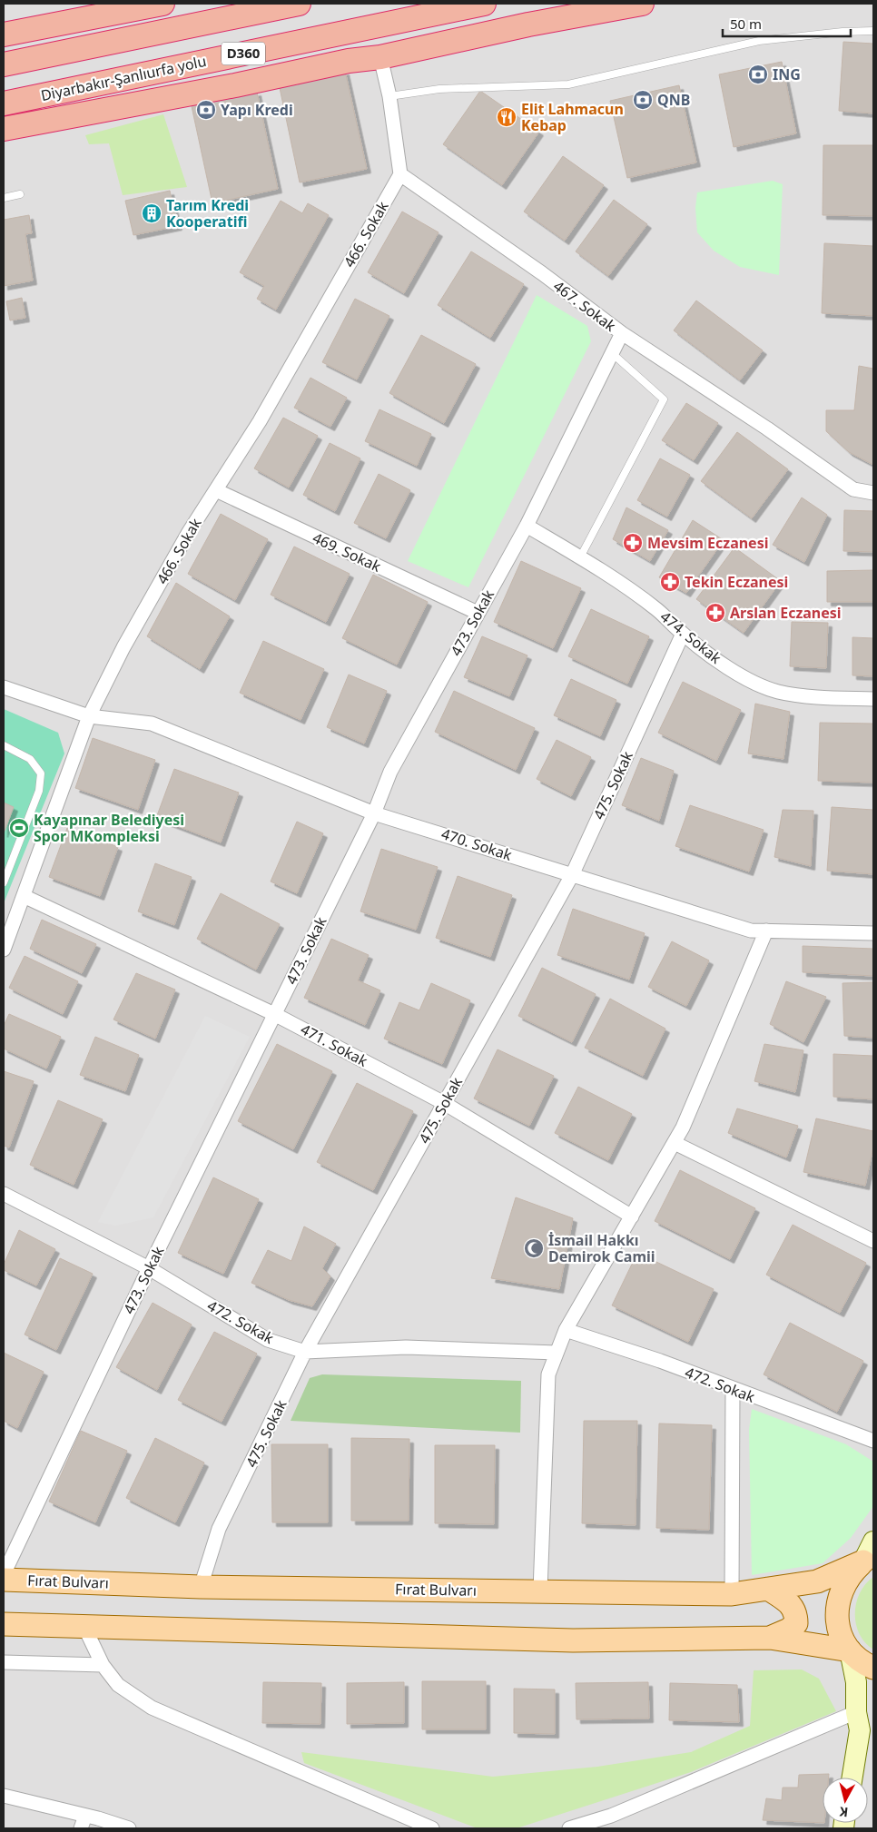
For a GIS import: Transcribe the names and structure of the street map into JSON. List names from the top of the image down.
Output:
{
  "streets": {
    "highway": ["D360", "Diyarbakır-Şanlıurfa yolu"],
    "main road": ["Fırat Bulvarı"],
    "street": [
      "466. Sokak",
      "467. Sokak",
      "469. Sokak",
      "473. Sokak",
      "474. Sokak",
      "475. Sokak",
      "470. Sokak",
      "471. Sokak",
      "472. Sokak"
    ]
  },
  "crossings": [
    ["466. Sokak", "467. Sokak"],
    ["466. Sokak", "469. Sokak"],
    ["466. Sokak", "470. Sokak"],
    ["466. Sokak", "471. Sokak"],
    ["467. Sokak", "473. Sokak"],
    ["469. Sokak", "473. Sokak"],
    ["473. Sokak", "474. Sokak"],
    ["473. Sokak", "470. Sokak"],
    ["473. Sokak", "471. Sokak"],
    ["473. Sokak", "472. Sokak"],
    ["474. Sokak", "475. Sokak"],
    ["475. Sokak", "470. Sokak"],
    ["475. Sokak", "471. Sokak"],
    ["475. Sokak", "472. Sokak"],
    ["475. Sokak", "Fırat Bulvarı"]
  ],
  "places": {
    "bank": ["ING", "QNB", "Yapı Kredi"],
    "restaurant": ["Elit Lahmacun Kebap"],
    "building": ["Tarım Kredi Kooperatifi"],
    "pharmacy": ["Mevsim Eczanesi", "Tekin Eczanesi", "Arslan Eczanesi"],
    "sports": ["Kayapınar Belediyesi Spor MKompleksi"],
    "mosque": ["İsmail Hakkı Demirok Camii"]
  },
  "scale_bar": "50 m",
  "north": "bottom"
}
